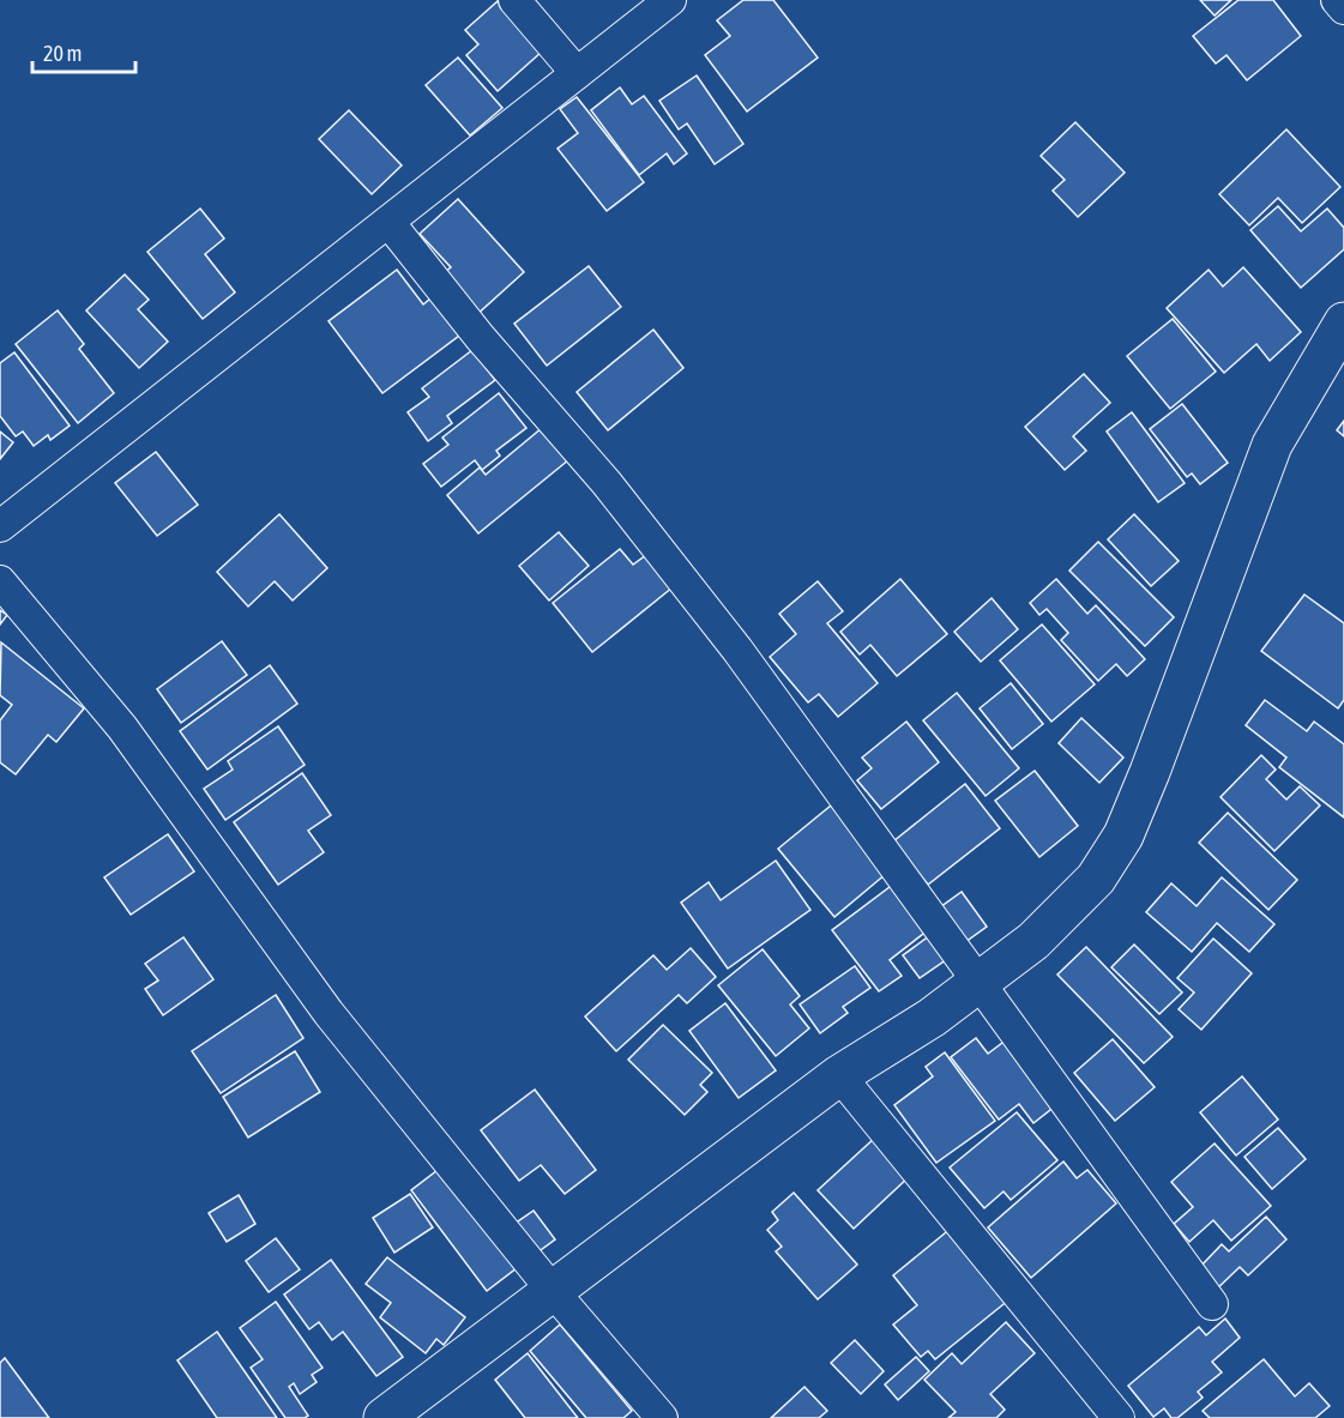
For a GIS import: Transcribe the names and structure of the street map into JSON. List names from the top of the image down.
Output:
{
  "scale_bar": "20 m"
}
